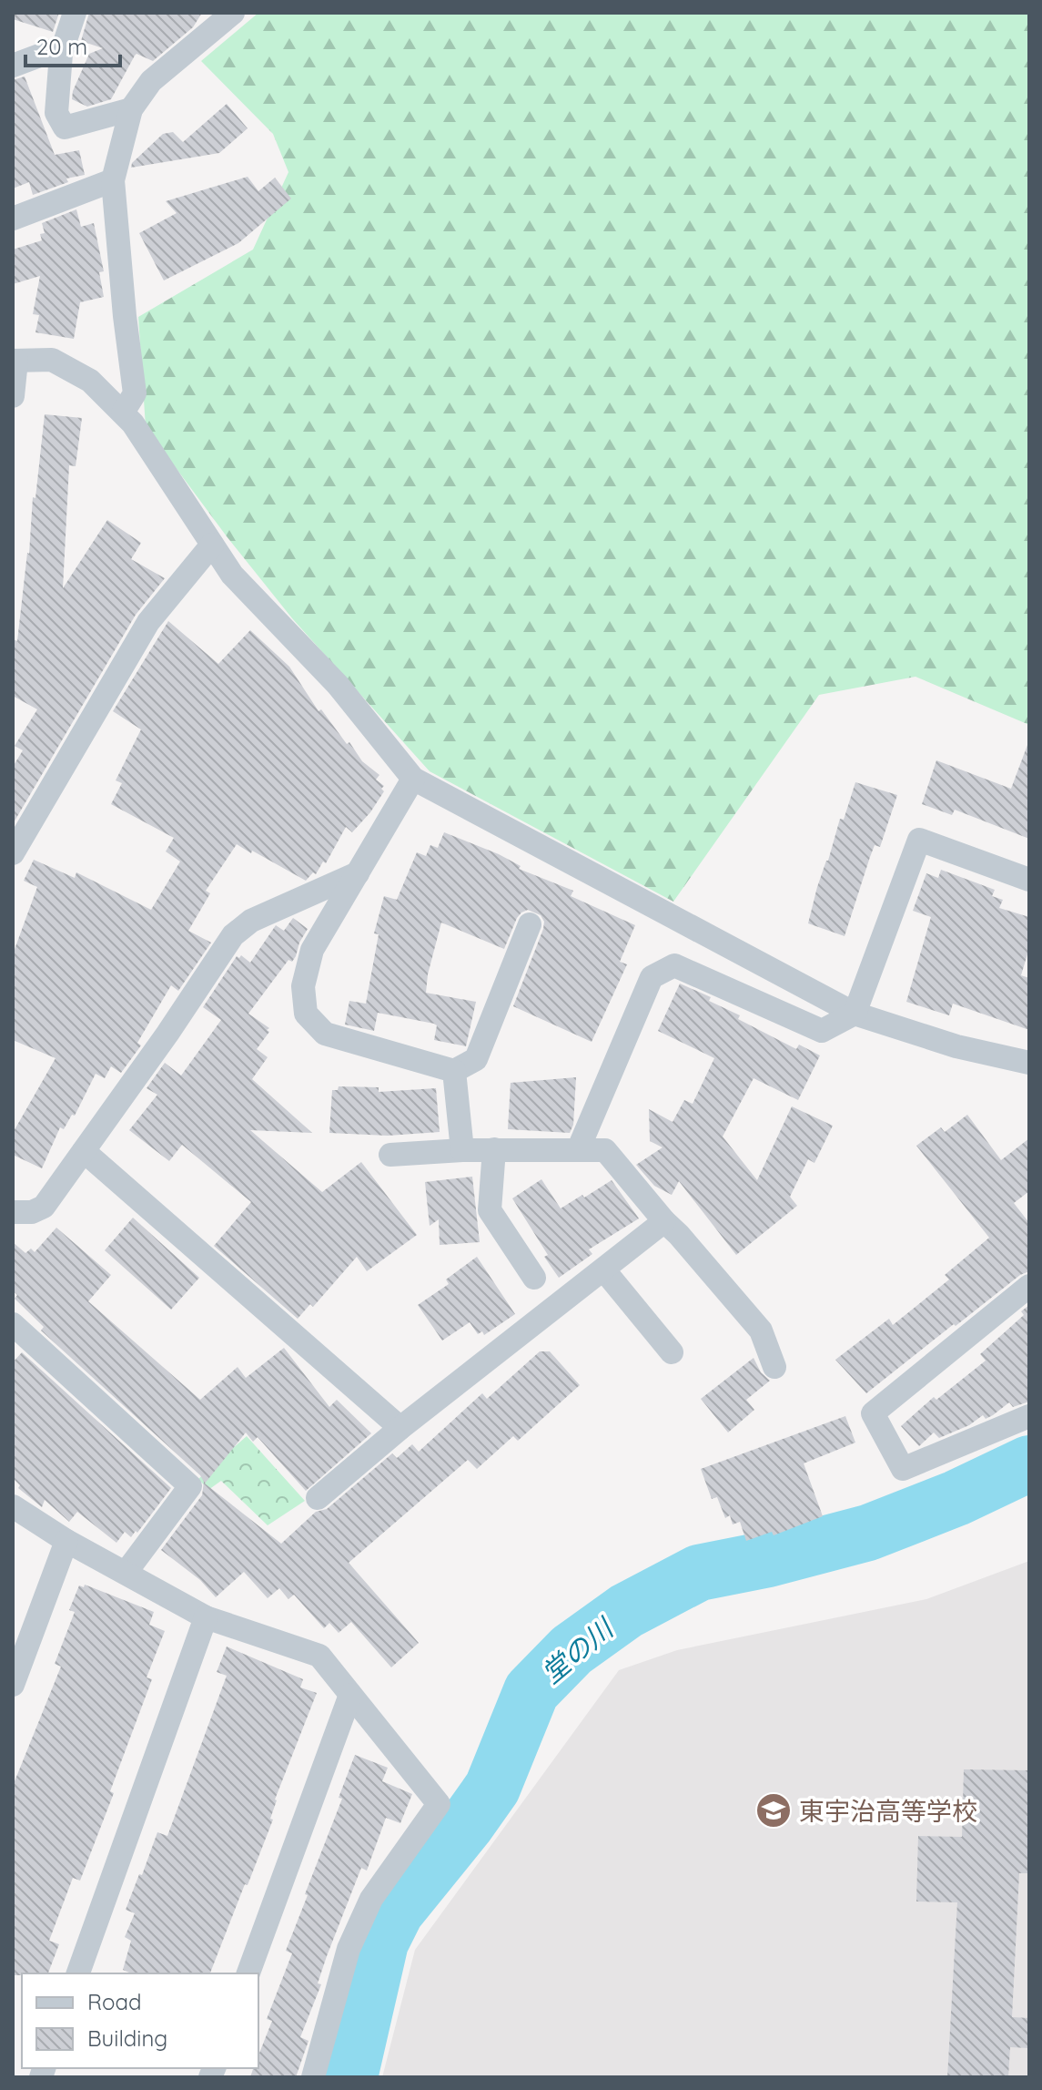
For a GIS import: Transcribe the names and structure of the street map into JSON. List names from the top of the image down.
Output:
{
  "water": ["堂の川"],
  "places": {
    "school or university": ["東宇治高等学校"]
  },
  "legend": ["Road", "Building"],
  "scale_bar": "20 m"
}
